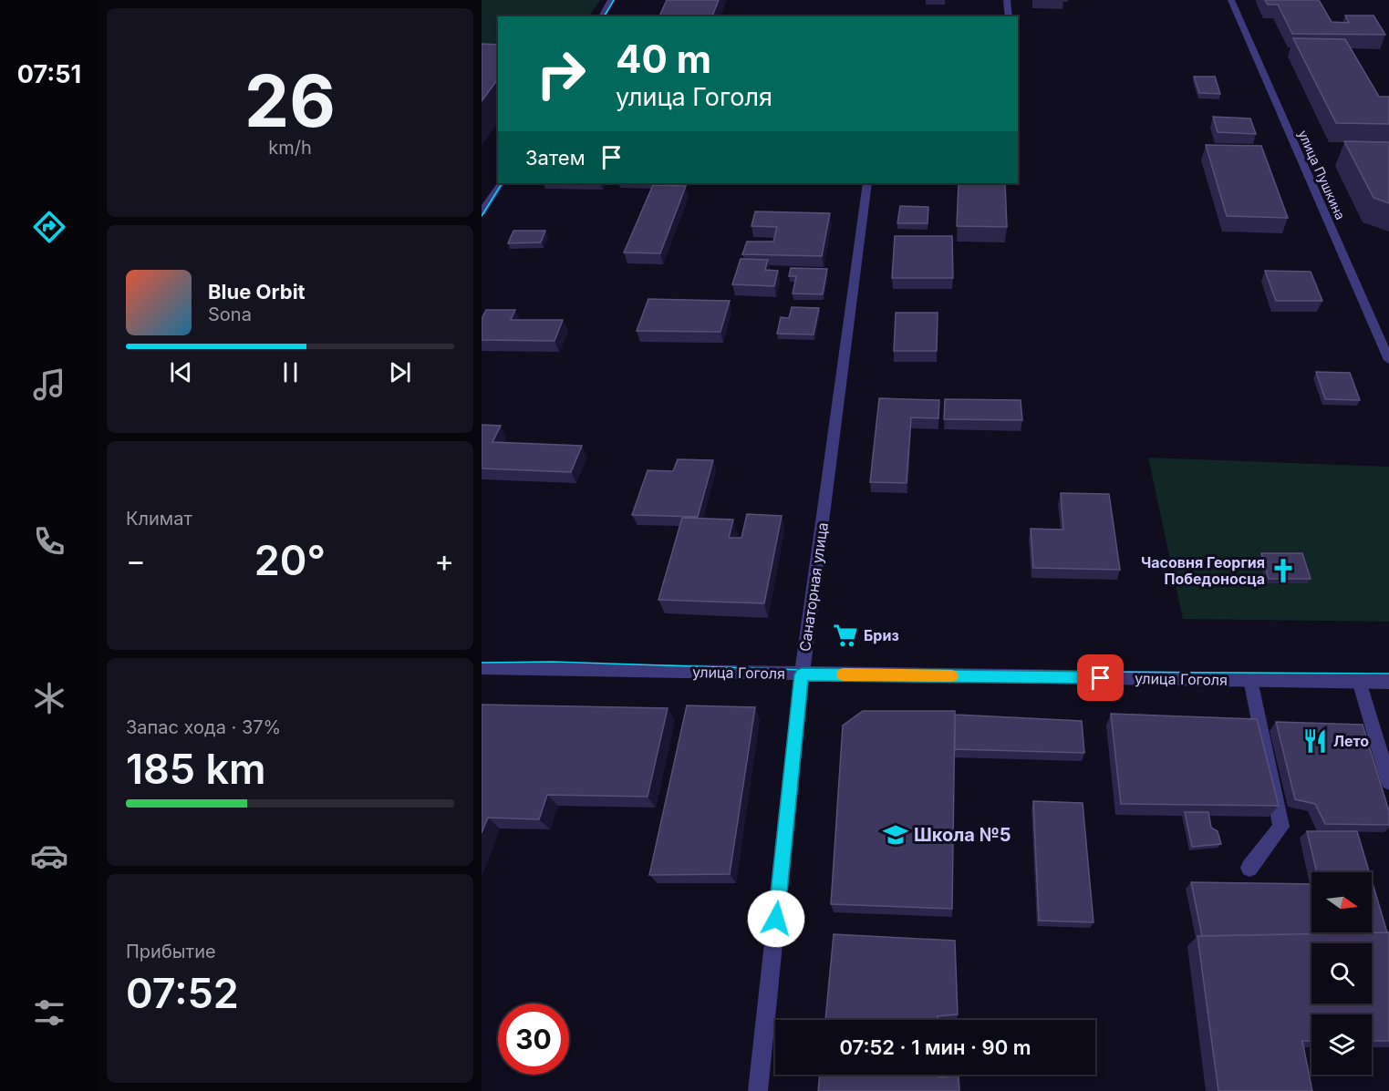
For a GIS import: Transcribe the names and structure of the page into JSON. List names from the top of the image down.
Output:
{
  "streets": {
    "street": ["улица Пушкина", "Санаторная улица", "улица Гоголя"]
  },
  "crossings": [
    ["Санаторная улица", "улица Гоголя"]
  ],
  "places": {
    "church": ["Часовня Георгия Победоносца"],
    "supermarket": ["Бриз"],
    "restaurant": ["Лето"],
    "school or university": ["Школа №5"]
  },
  "north": "right",
  "page": {
    "tabs": "07:51",
    "tile": [
      ["26", "km/h"],
      "Климат",
      ["Запас хода · 37%", "185 km"],
      ["Прибытие", "07:52"]
    ],
    "turn": ["40 m", "улица Гоголя"],
    "then": "Затем",
    "song": ["Blue Orbit", "Sona"],
    "heat": ["−", "20°", "+"],
    "limit": "30",
    "trip": "07:52 · 1 мин · 90 m"
  }
}
